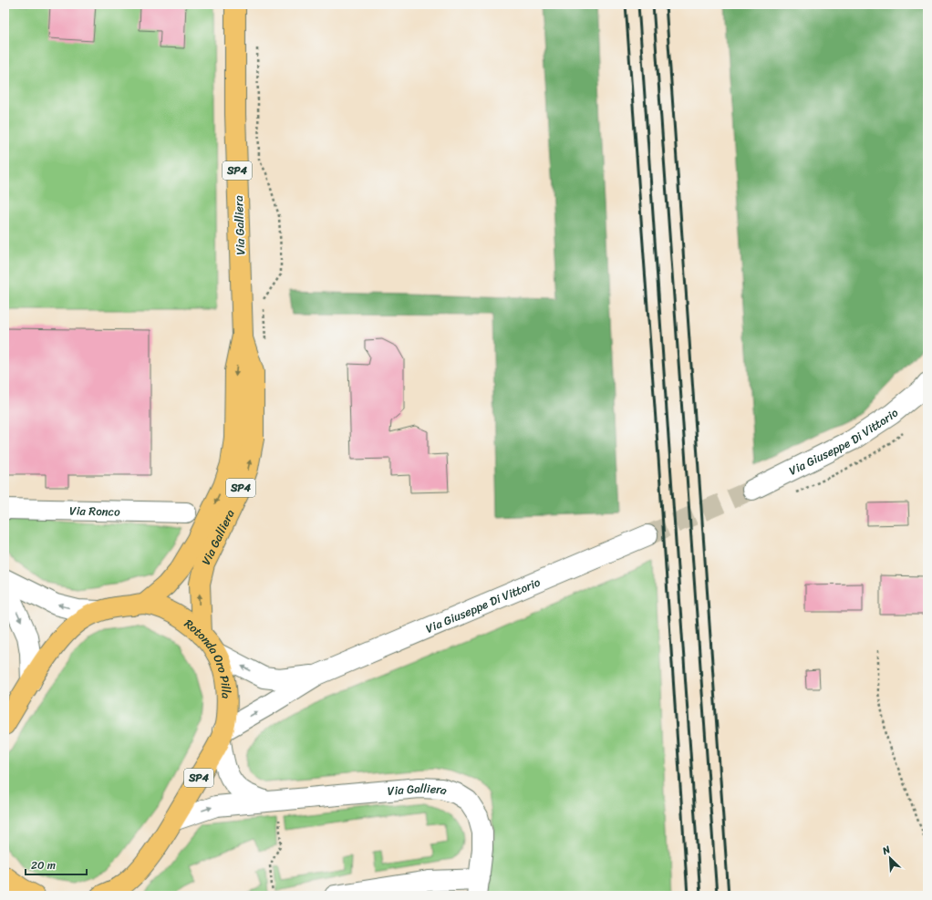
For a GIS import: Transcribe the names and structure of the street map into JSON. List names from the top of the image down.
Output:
{
  "streets": {
    "main road": ["SP4", "Via Galliera", "Rotonda Oro Pilla"],
    "street": ["Via Giuseppe Di Vittorio", "Via Ronco"]
  },
  "crossings": [
    ["Via Galliera", "Via Giuseppe Di Vittorio"],
    ["Via Galliera", "Rotonda Oro Pilla"],
    ["Via Giuseppe Di Vittorio", "Rotonda Oro Pilla"]
  ],
  "scale_bar": "20 m",
  "north": "top left"
}
